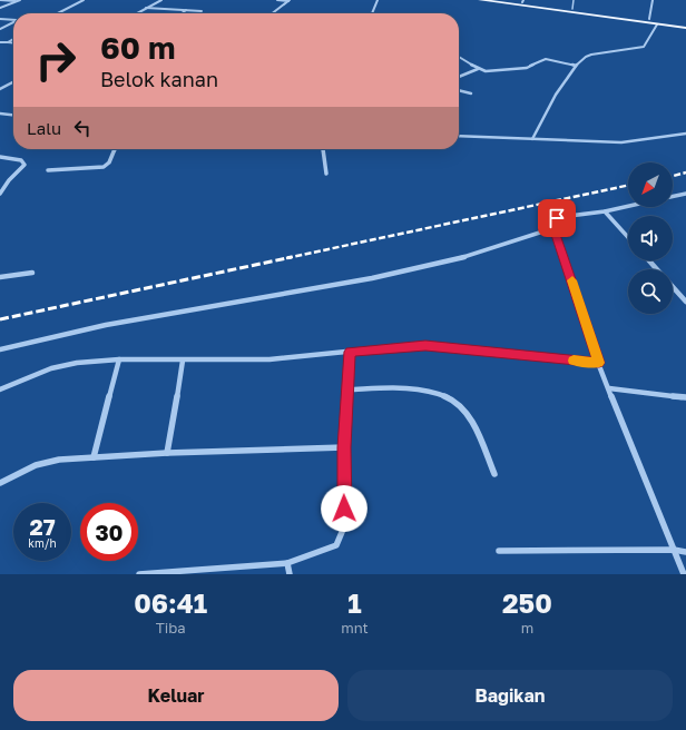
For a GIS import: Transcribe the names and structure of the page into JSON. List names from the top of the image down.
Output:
{
  "north": "bottom left",
  "page": {
    "turn": ["60 m", "Belok kanan"],
    "then": "Lalu",
    "speed": "27 km/h",
    "limit": "30",
    "eta": [
      "06:41",
      "Tiba",
      "1",
      "mnt",
      "250",
      "m"
    ],
    "buttons": ["Keluar", "Bagikan"]
  }
}
